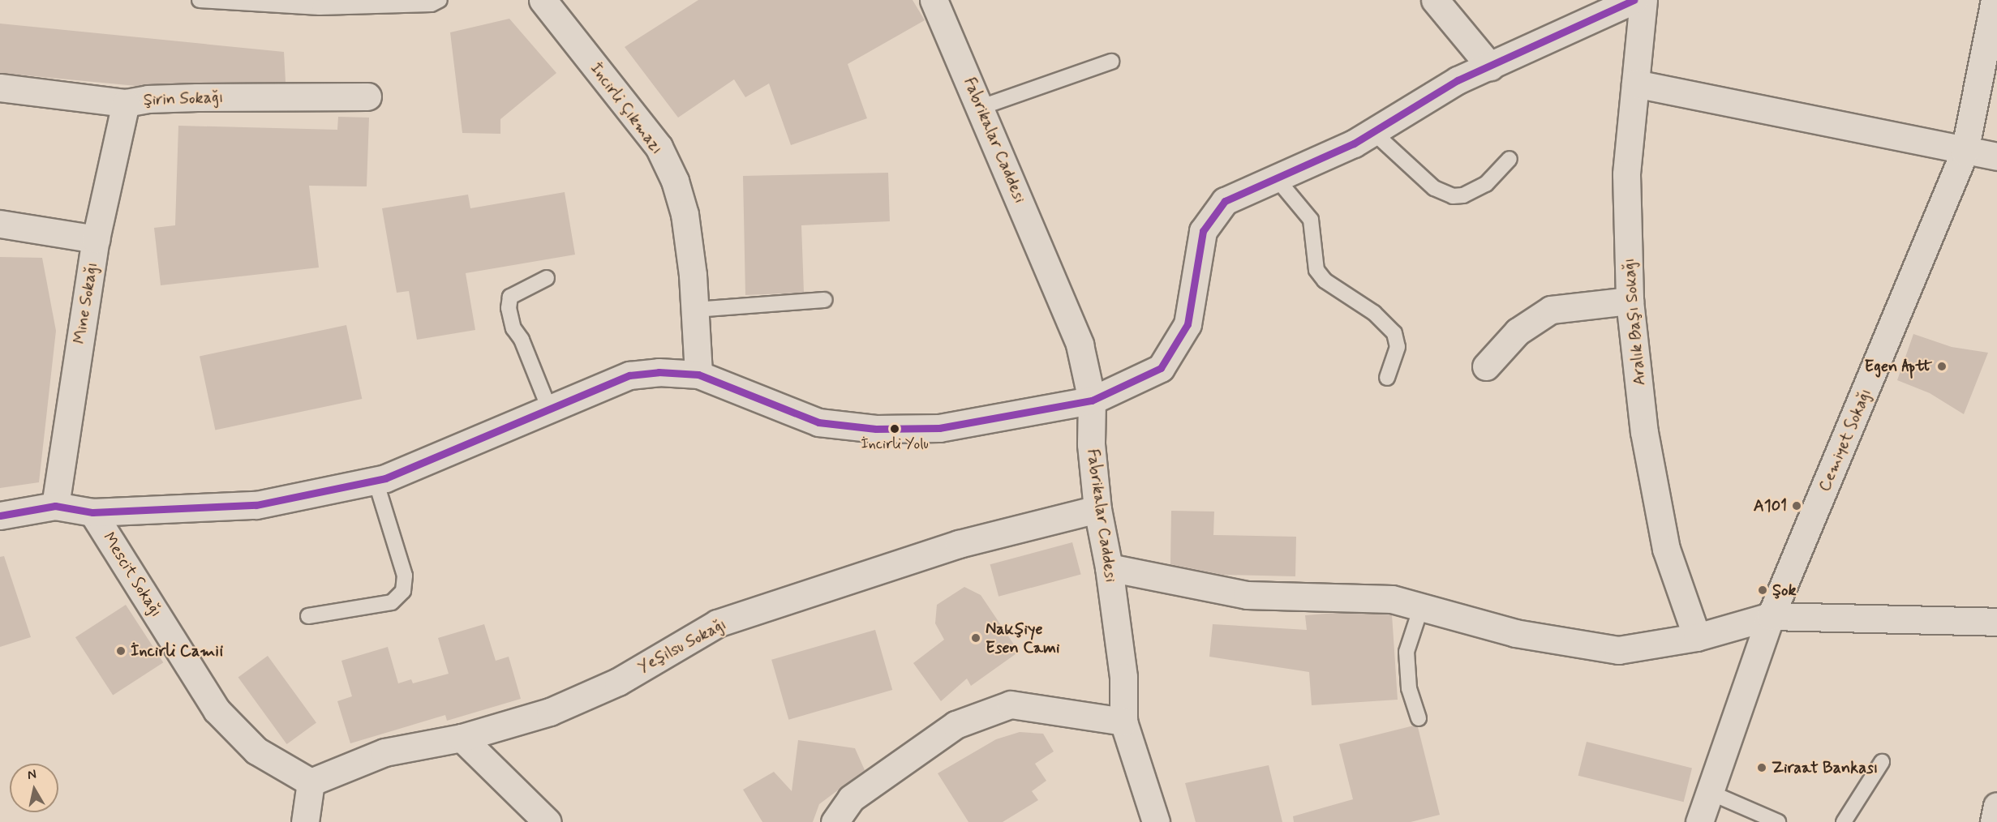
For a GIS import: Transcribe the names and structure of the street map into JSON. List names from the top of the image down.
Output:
{
  "streets": {
    "street": [
      "Şirin Sokağı",
      "İncirli Çıkmazı",
      "Fabrikalar Caddesi",
      "Mine Sokağı",
      "Aralık Başı Sokağı",
      "Cemiyet Sokağı",
      "Mescit Sokağı",
      "Yeşilsu Sokağı"
    ]
  },
  "crossings": [
    ["Şirin Sokağı", "Mine Sokağı"],
    ["Fabrikalar Caddesi", "Yeşilsu Sokağı"],
    ["Mescit Sokağı", "Yeşilsu Sokağı"]
  ],
  "places": [
    "Egen Aptt",
    "İncirli Yolu",
    "A101",
    "Şok",
    "Nakşiye Esen Cami",
    "İncirli Camii",
    "Ziraat Bankası"
  ],
  "north": "top"
}
